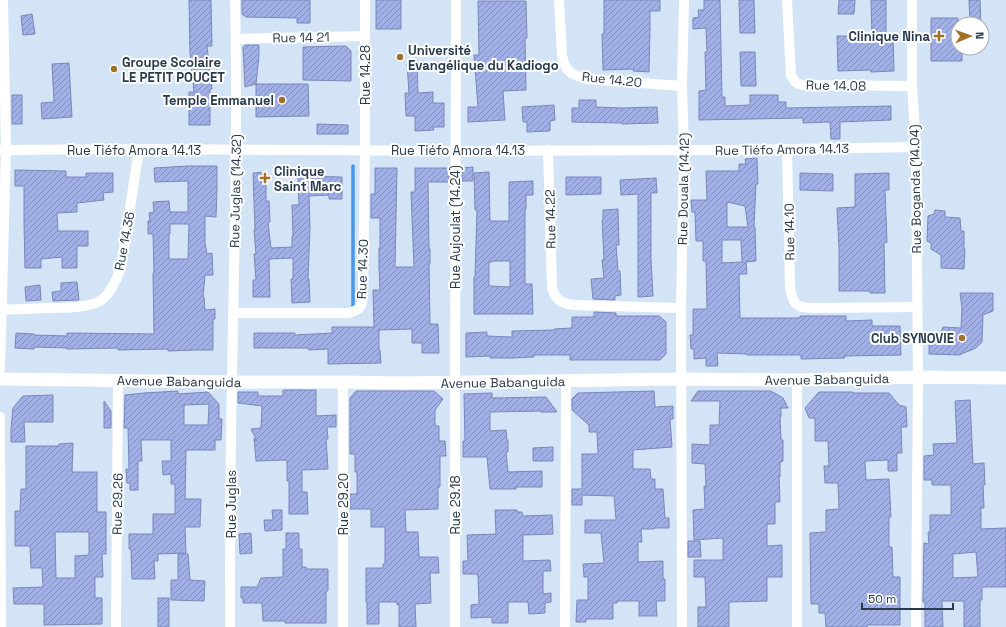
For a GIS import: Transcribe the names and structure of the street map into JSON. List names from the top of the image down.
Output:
{
  "streets": {
    "street": [
      "Rue 14 21",
      "Rue 14.28",
      "Rue 14.20",
      "Rue 14.08",
      "Rue Tiéfo Amora 14.13",
      "Rue Douala (14.12)",
      "Rue Boganda (14.04)",
      "Rue Juglas (14.32)",
      "Rue 14.22",
      "Rue Aujoulat (14.24)",
      "Rue 14.10",
      "Rue 14.36",
      "Rue 14.30",
      "Avenue Babanguida",
      "Rue 29.26",
      "Rue Juglas",
      "Rue 29.20",
      "Rue 29.18"
    ]
  },
  "crossings": [
    ["Rue 14 21", "Rue 14.28"],
    ["Rue 14 21", "Rue Juglas (14.32)"],
    ["Rue 14.28", "Rue Tiéfo Amora 14.13"],
    ["Rue 14.28", "Rue 14.30"],
    ["Rue 14.20", "Rue Douala (14.12)"],
    ["Rue 14.08", "Rue Boganda (14.04)"],
    ["Rue Tiéfo Amora 14.13", "Rue Douala (14.12)"],
    ["Rue Tiéfo Amora 14.13", "Rue Boganda (14.04)"],
    ["Rue Tiéfo Amora 14.13", "Rue Juglas (14.32)"],
    ["Rue Tiéfo Amora 14.13", "Rue 14.22"],
    ["Rue Tiéfo Amora 14.13", "Rue Aujoulat (14.24)"],
    ["Rue Tiéfo Amora 14.13", "Rue 14.10"],
    ["Rue Tiéfo Amora 14.13", "Rue 14.36"],
    ["Rue Tiéfo Amora 14.13", "Rue 14.30"],
    ["Rue Douala (14.12)", "Rue 14.22"],
    ["Rue Douala (14.12)", "Avenue Babanguida"],
    ["Rue Boganda (14.04)", "Rue 14.10"],
    ["Rue Boganda (14.04)", "Avenue Babanguida"],
    ["Rue Juglas (14.32)", "Rue 14.30"],
    ["Rue Juglas (14.32)", "Avenue Babanguida"],
    ["Rue Juglas (14.32)", "Rue Juglas"],
    ["Rue Aujoulat (14.24)", "Avenue Babanguida"],
    ["Rue Aujoulat (14.24)", "Rue 29.18"],
    ["Avenue Babanguida", "Rue 29.26"],
    ["Avenue Babanguida", "Rue Juglas"],
    ["Avenue Babanguida", "Rue 29.20"],
    ["Avenue Babanguida", "Rue 29.18"]
  ],
  "places": {
    "health": ["Clinique Nina", "Clinique Saint Marc"],
    "other": [
      "Université Evangélique du Kadiogo",
      "Groupe Scolaire LE PETIT POUCET",
      "Temple Emmanuel",
      "Club SYNOVIE"
    ]
  },
  "scale_bar": "50 m",
  "north": "right"
}
